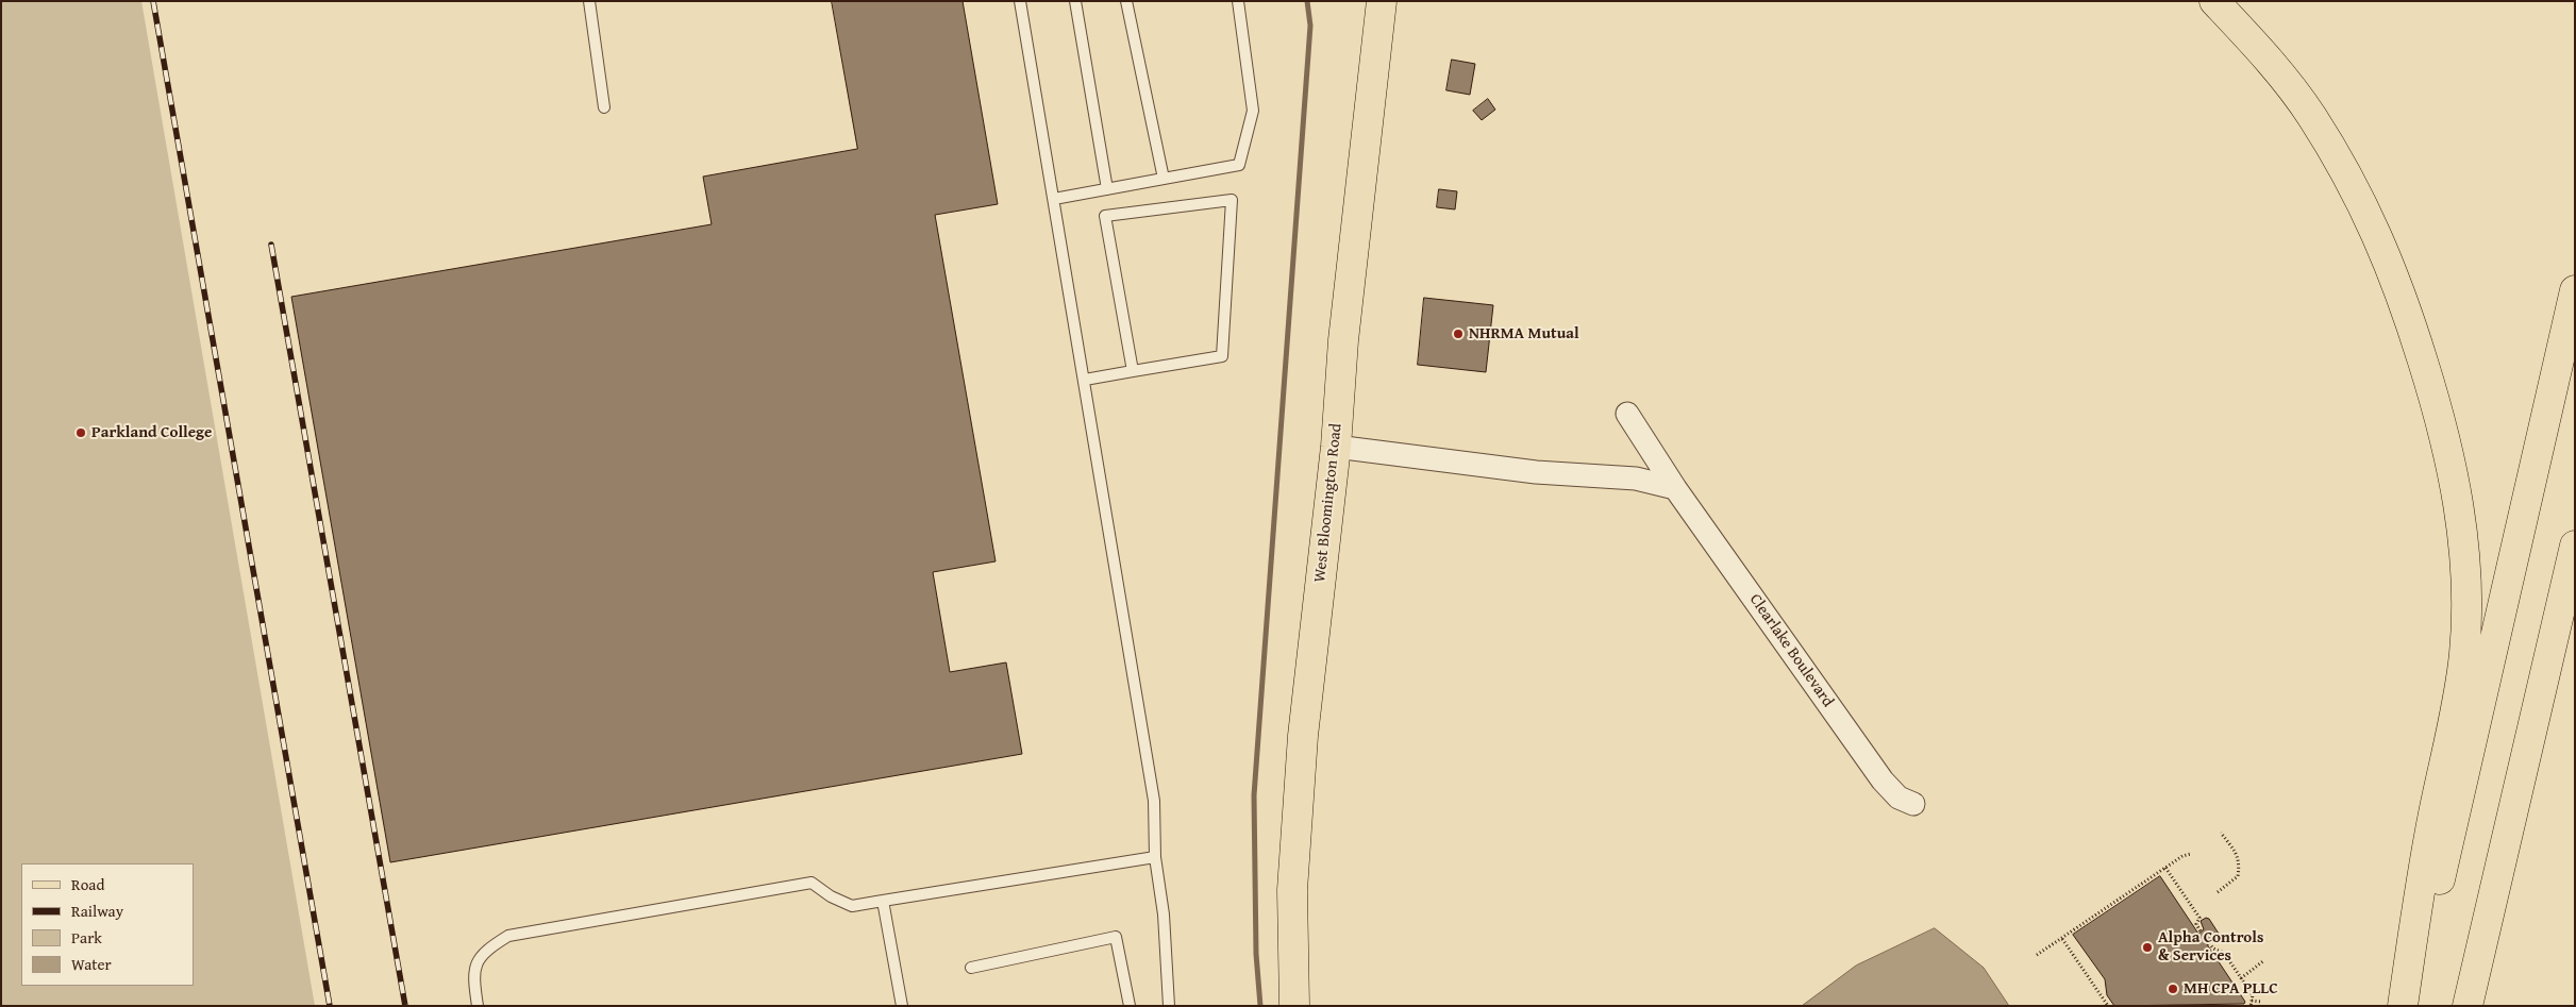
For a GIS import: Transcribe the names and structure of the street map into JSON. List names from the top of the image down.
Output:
{
  "streets": {
    "main road": ["West Bloomington Road"],
    "street": ["Clearlake Boulevard"]
  },
  "places": [
    "NHRMA Mutual",
    "Parkland College",
    "Alpha Controls & Services",
    "MH CPA PLLC"
  ],
  "legend": [
    "Road",
    "Railway",
    "Park",
    "Water"
  ]
}
